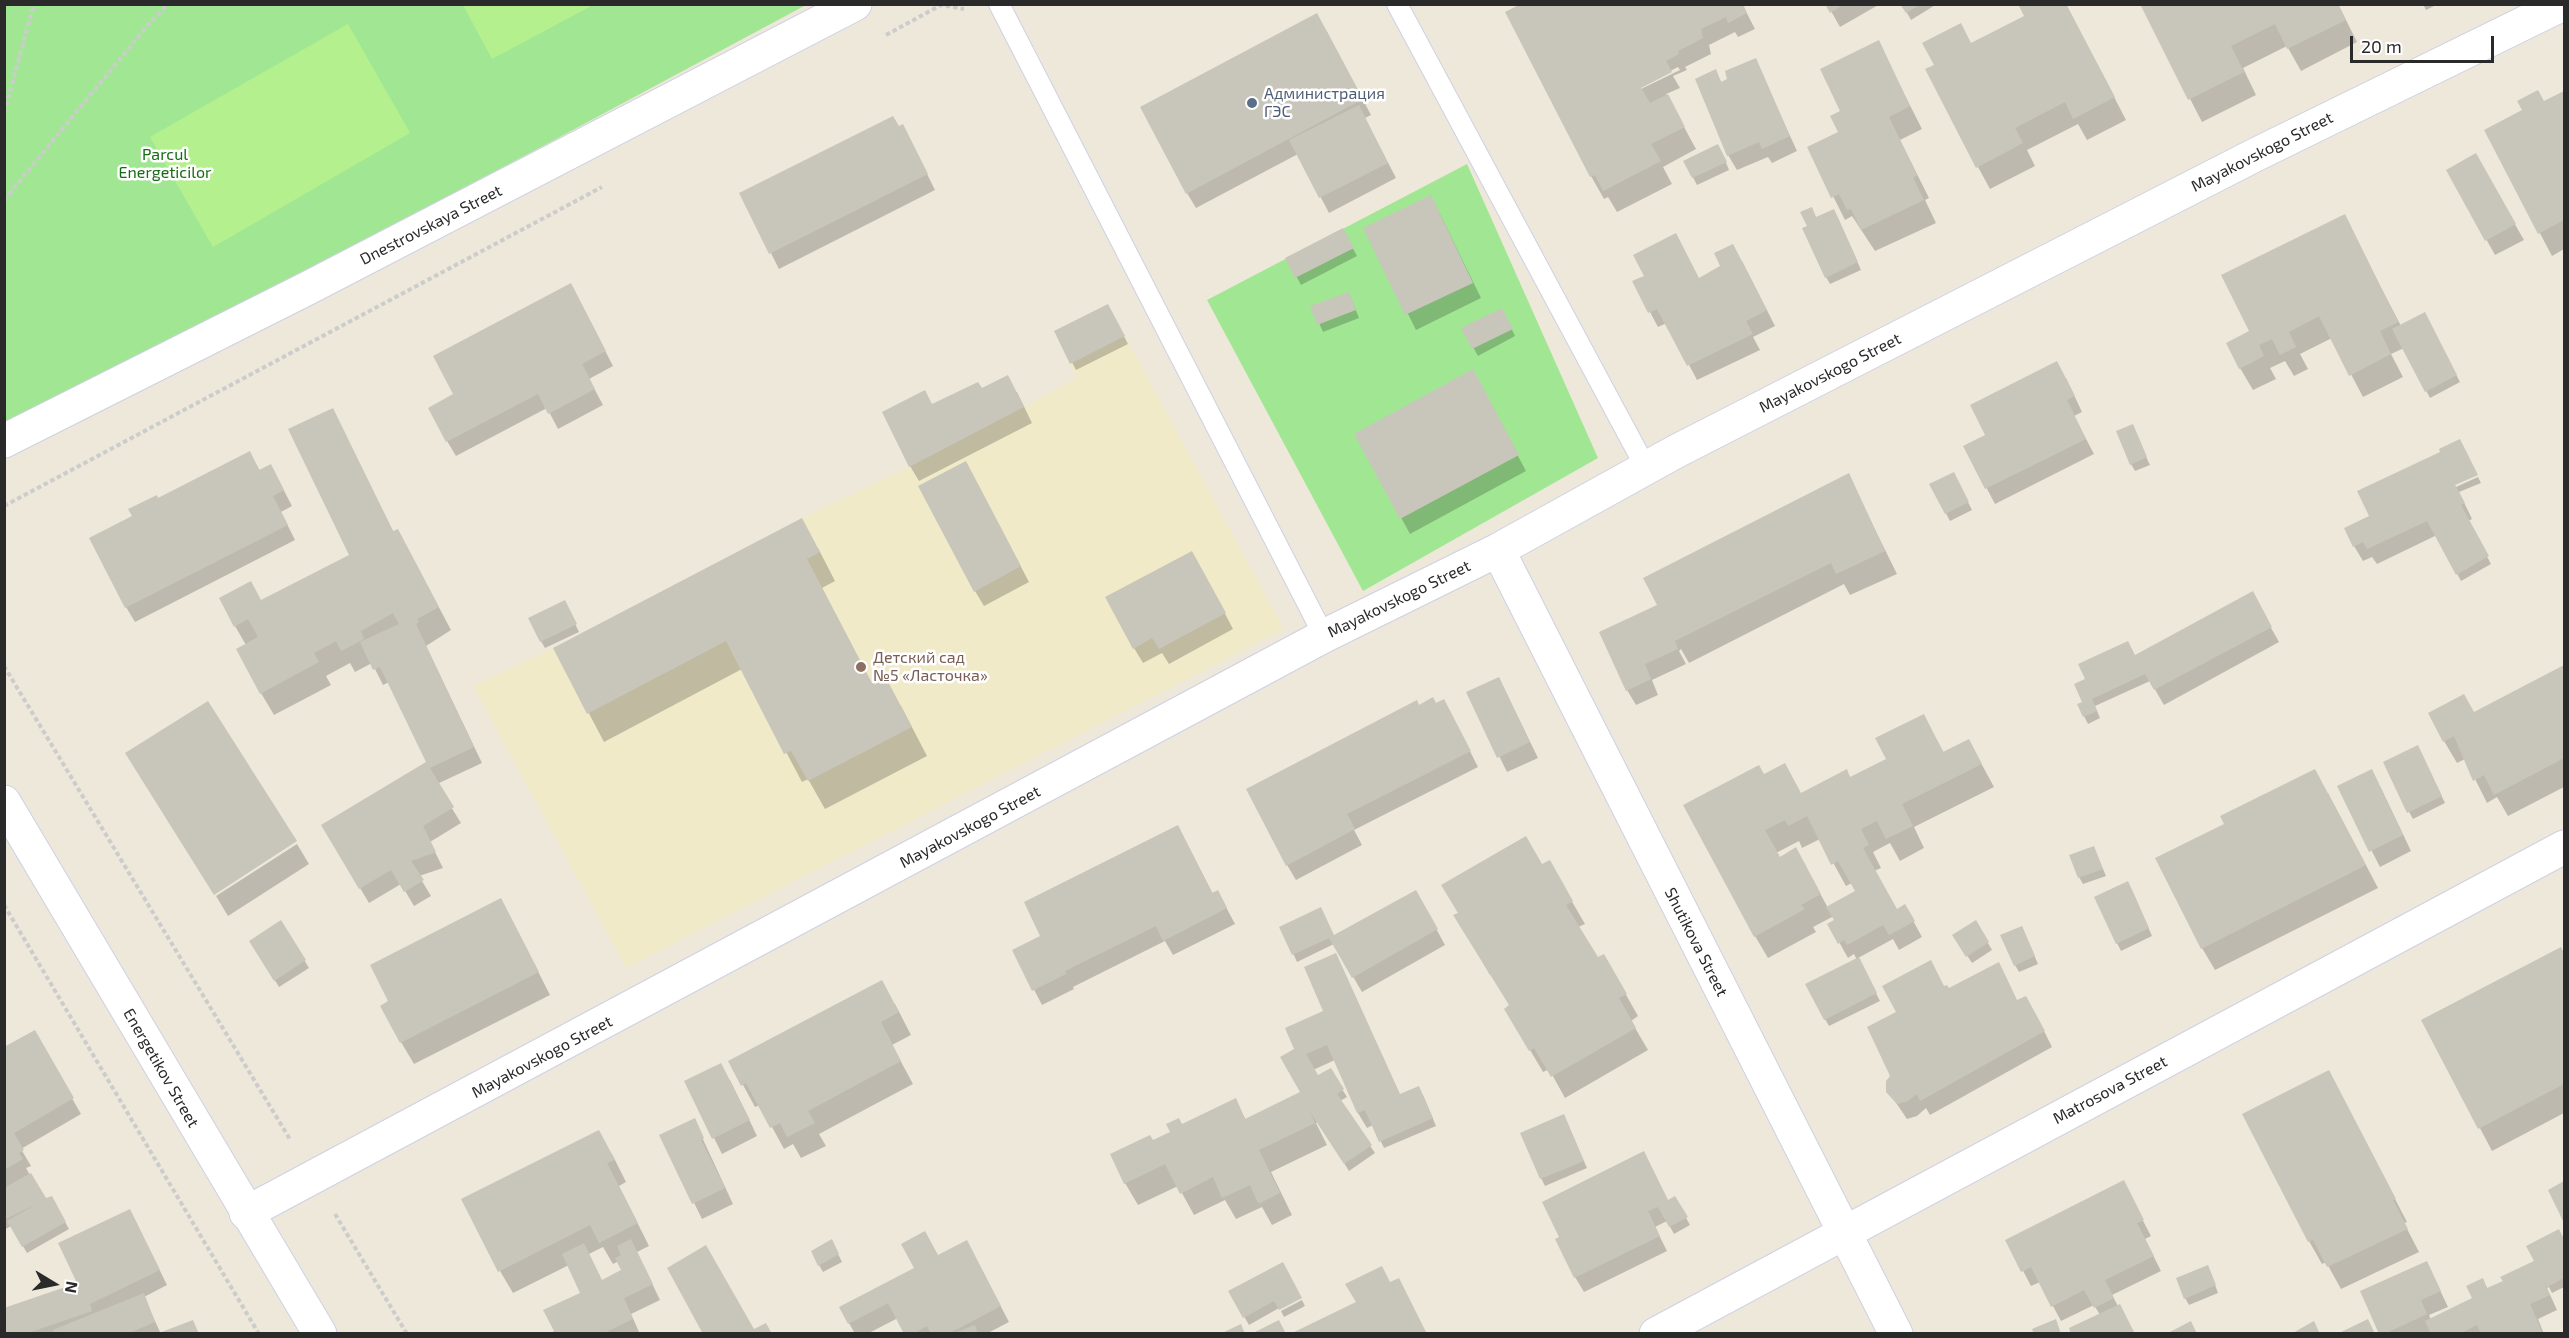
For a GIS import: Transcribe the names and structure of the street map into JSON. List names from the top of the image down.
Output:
{
  "streets": {
    "street": [
      "Mayakovskogo Street",
      "Dnestrovskaya Street",
      "Shutikova Street",
      "Energetikov Street",
      "Matrosova Street"
    ]
  },
  "crossings": [
    ["Mayakovskogo Street", "Shutikova Street"],
    ["Mayakovskogo Street", "Energetikov Street"],
    ["Shutikova Street", "Matrosova Street"]
  ],
  "parks": ["Parcul Energeticilor"],
  "places": ["Администрация ГЭС", "Детский сад №5 «Ласточка»"],
  "scale_bar": "20 m",
  "north": "right"
}
